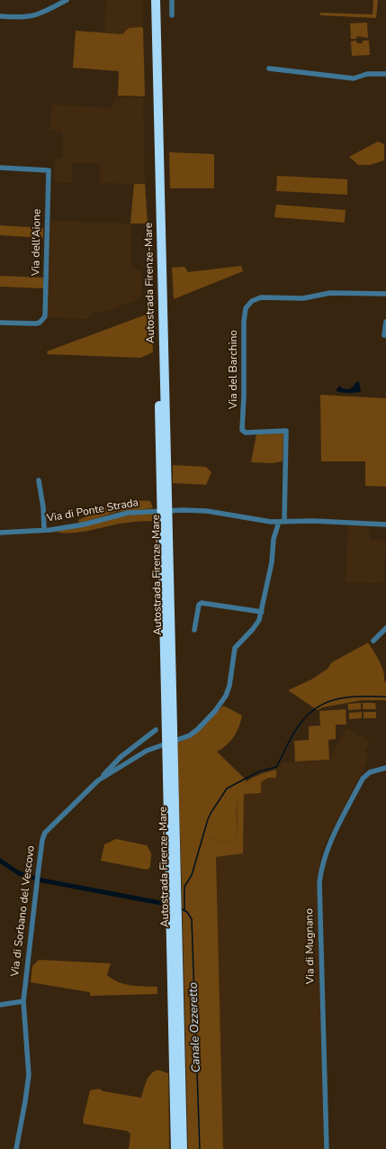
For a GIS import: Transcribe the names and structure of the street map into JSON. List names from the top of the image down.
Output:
{
  "streets": {
    "highway": ["Autostrada Firenze-Mare"],
    "street": [
      "Via dell'Aione",
      "Via del Barchino",
      "Via di Ponte Strada",
      "Via di Sorbano del Vescovo",
      "Via di Mugnano"
    ]
  },
  "crossings": [
    ["Via del Barchino", "Via di Ponte Strada"],
    ["Via del Barchino", "Via di Sorbano del Vescovo"],
    ["Via di Ponte Strada", "Via di Sorbano del Vescovo"]
  ],
  "water": ["Canale Ozzeretto"]
}
